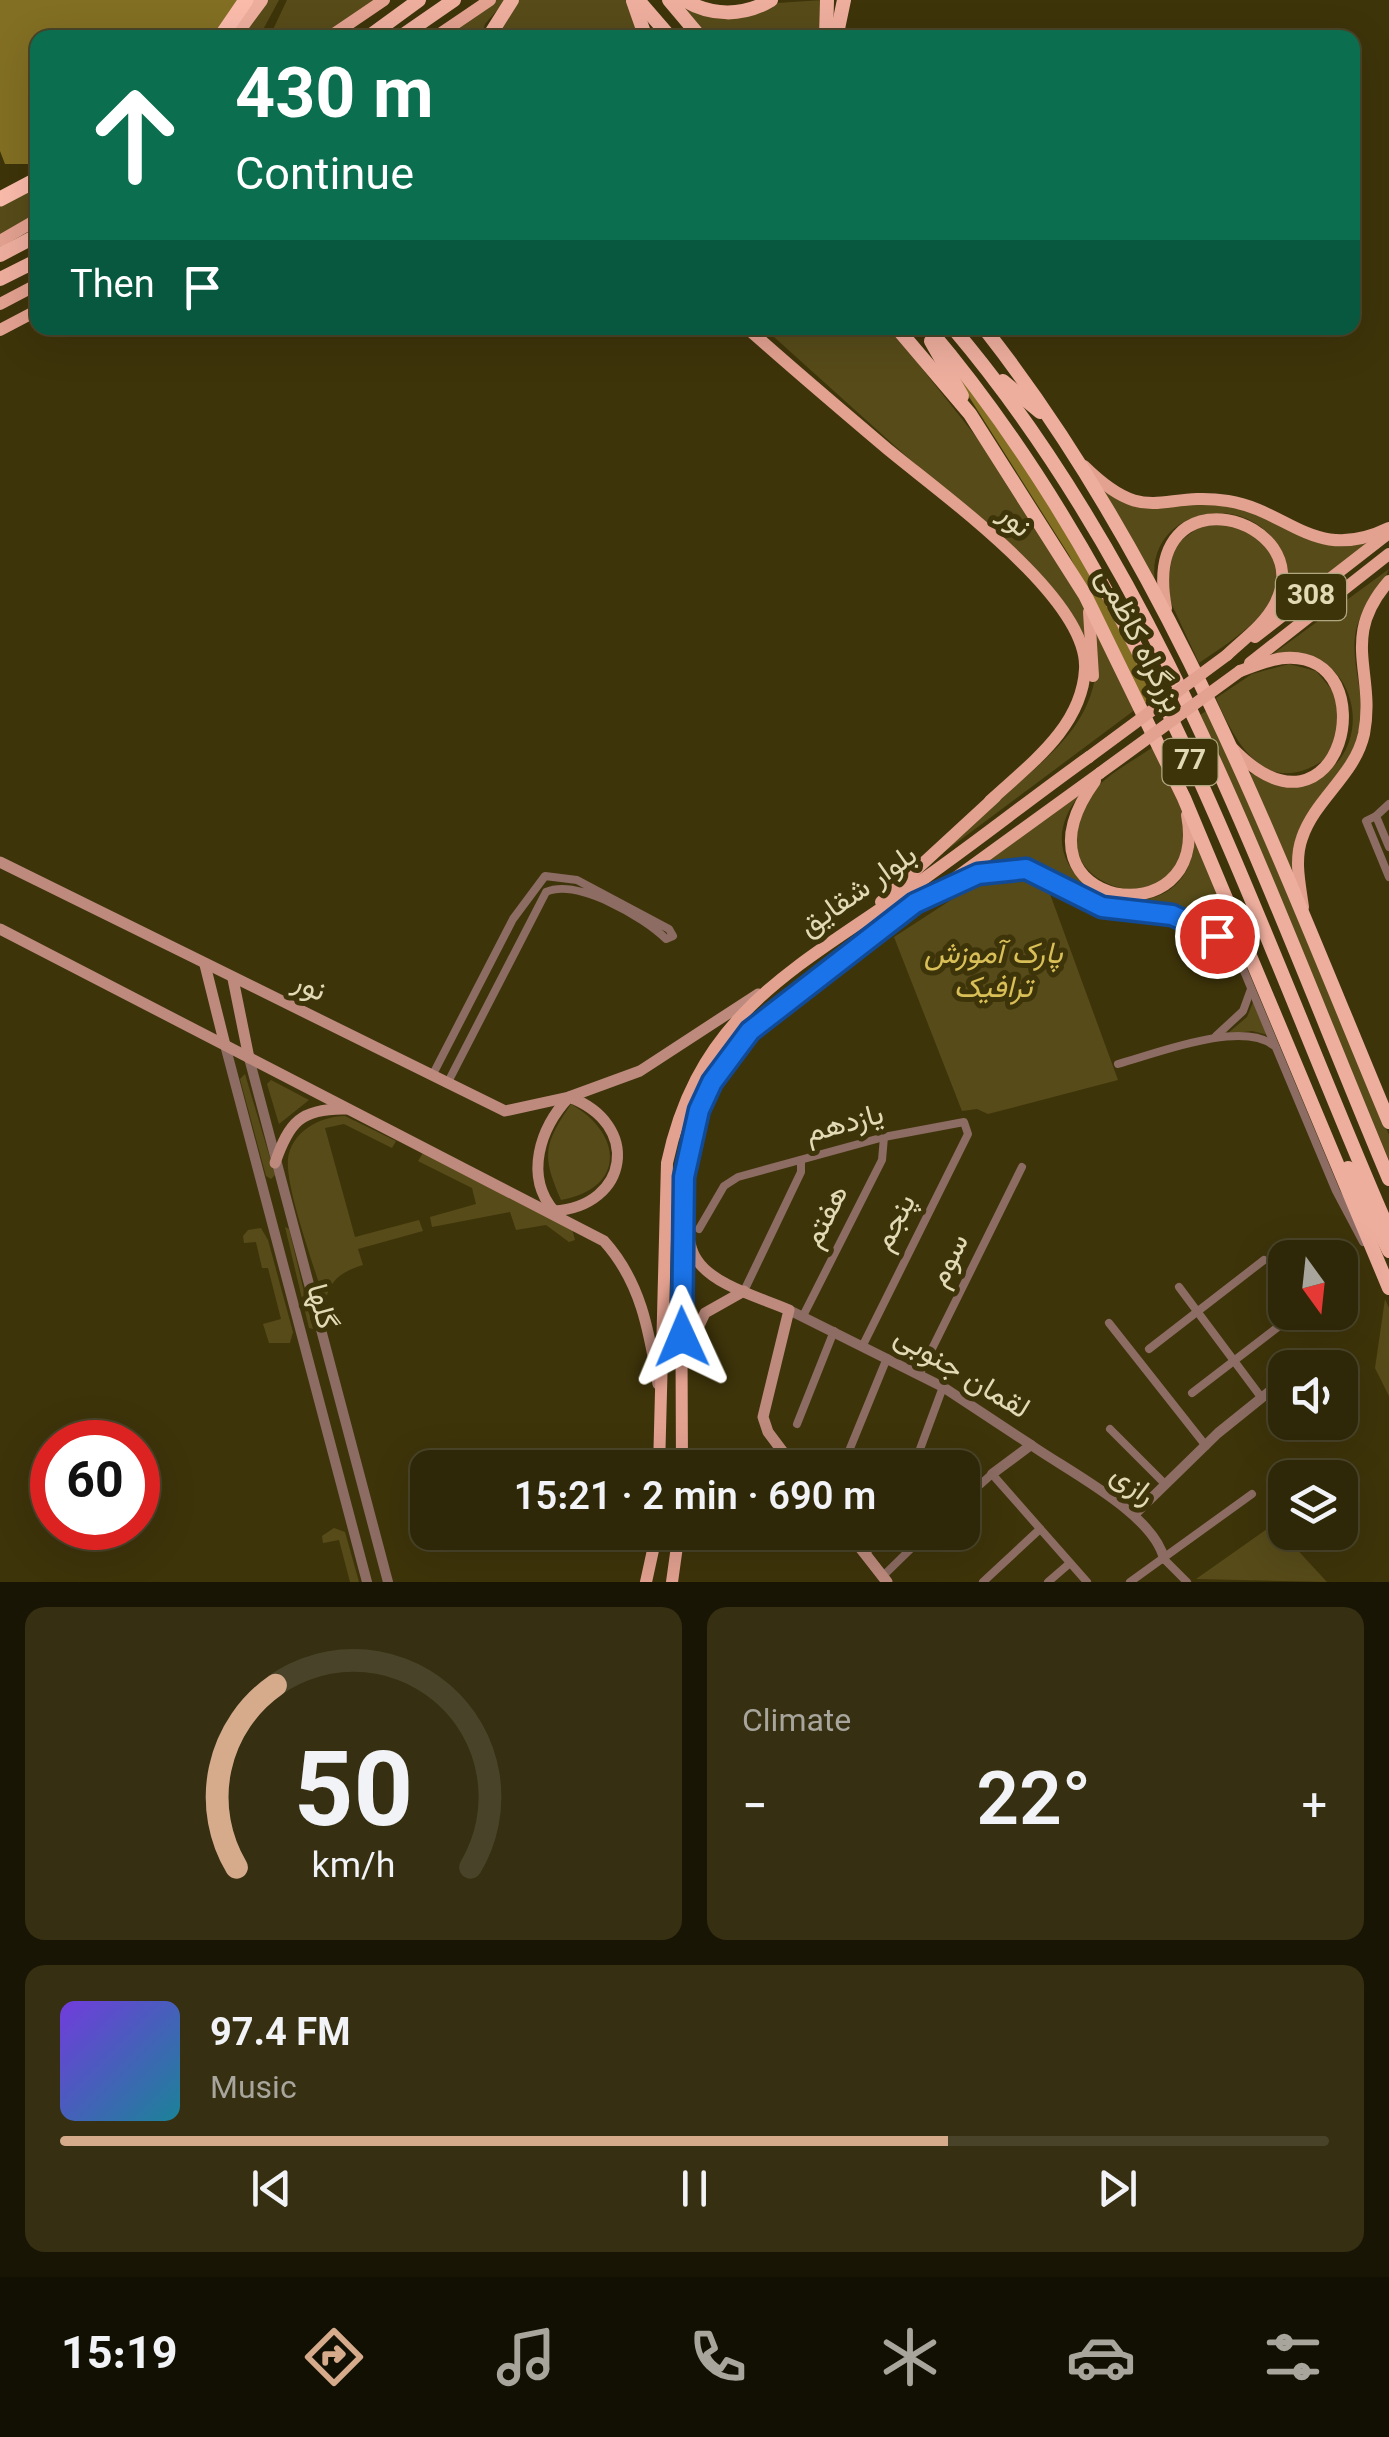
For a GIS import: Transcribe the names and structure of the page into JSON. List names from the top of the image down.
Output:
{
  "streets": {
    "highway": ["بزرگراه کاظمی", "77"],
    "main road": [
      "نور",
      "308",
      "بلوار شقایق",
      "لقمان جنوبی"
    ],
    "street": [
      "یازدهم",
      "هفتم",
      "پنجم",
      "سوم",
      "گلها",
      "رازی"
    ]
  },
  "crossings": [
    ["نور", "بلوار شقایق"],
    ["بلوار شقایق", "لقمان جنوبی"],
    ["یازدهم", "هفتم"],
    ["یازدهم", "پنجم"],
    ["هفتم", "لقمان جنوبی"],
    ["پنجم", "لقمان جنوبی"],
    ["سوم", "لقمان جنوبی"],
    ["لقمان جنوبی", "رازی"]
  ],
  "parks": ["پارک آموزش ترافیک"],
  "north": "bottom",
  "page": {
    "turn": ["430 m", "Continue"],
    "then": "Then",
    "limit": "60",
    "trip": "15:21 · 2 min · 690 m",
    "tile": "Climate",
    "heat": ["−", "22°", "+"],
    "song": ["97.4 FM", "Music"],
    "tabs": "15:19",
    "gauge": ["50", "km/h"]
  }
}
